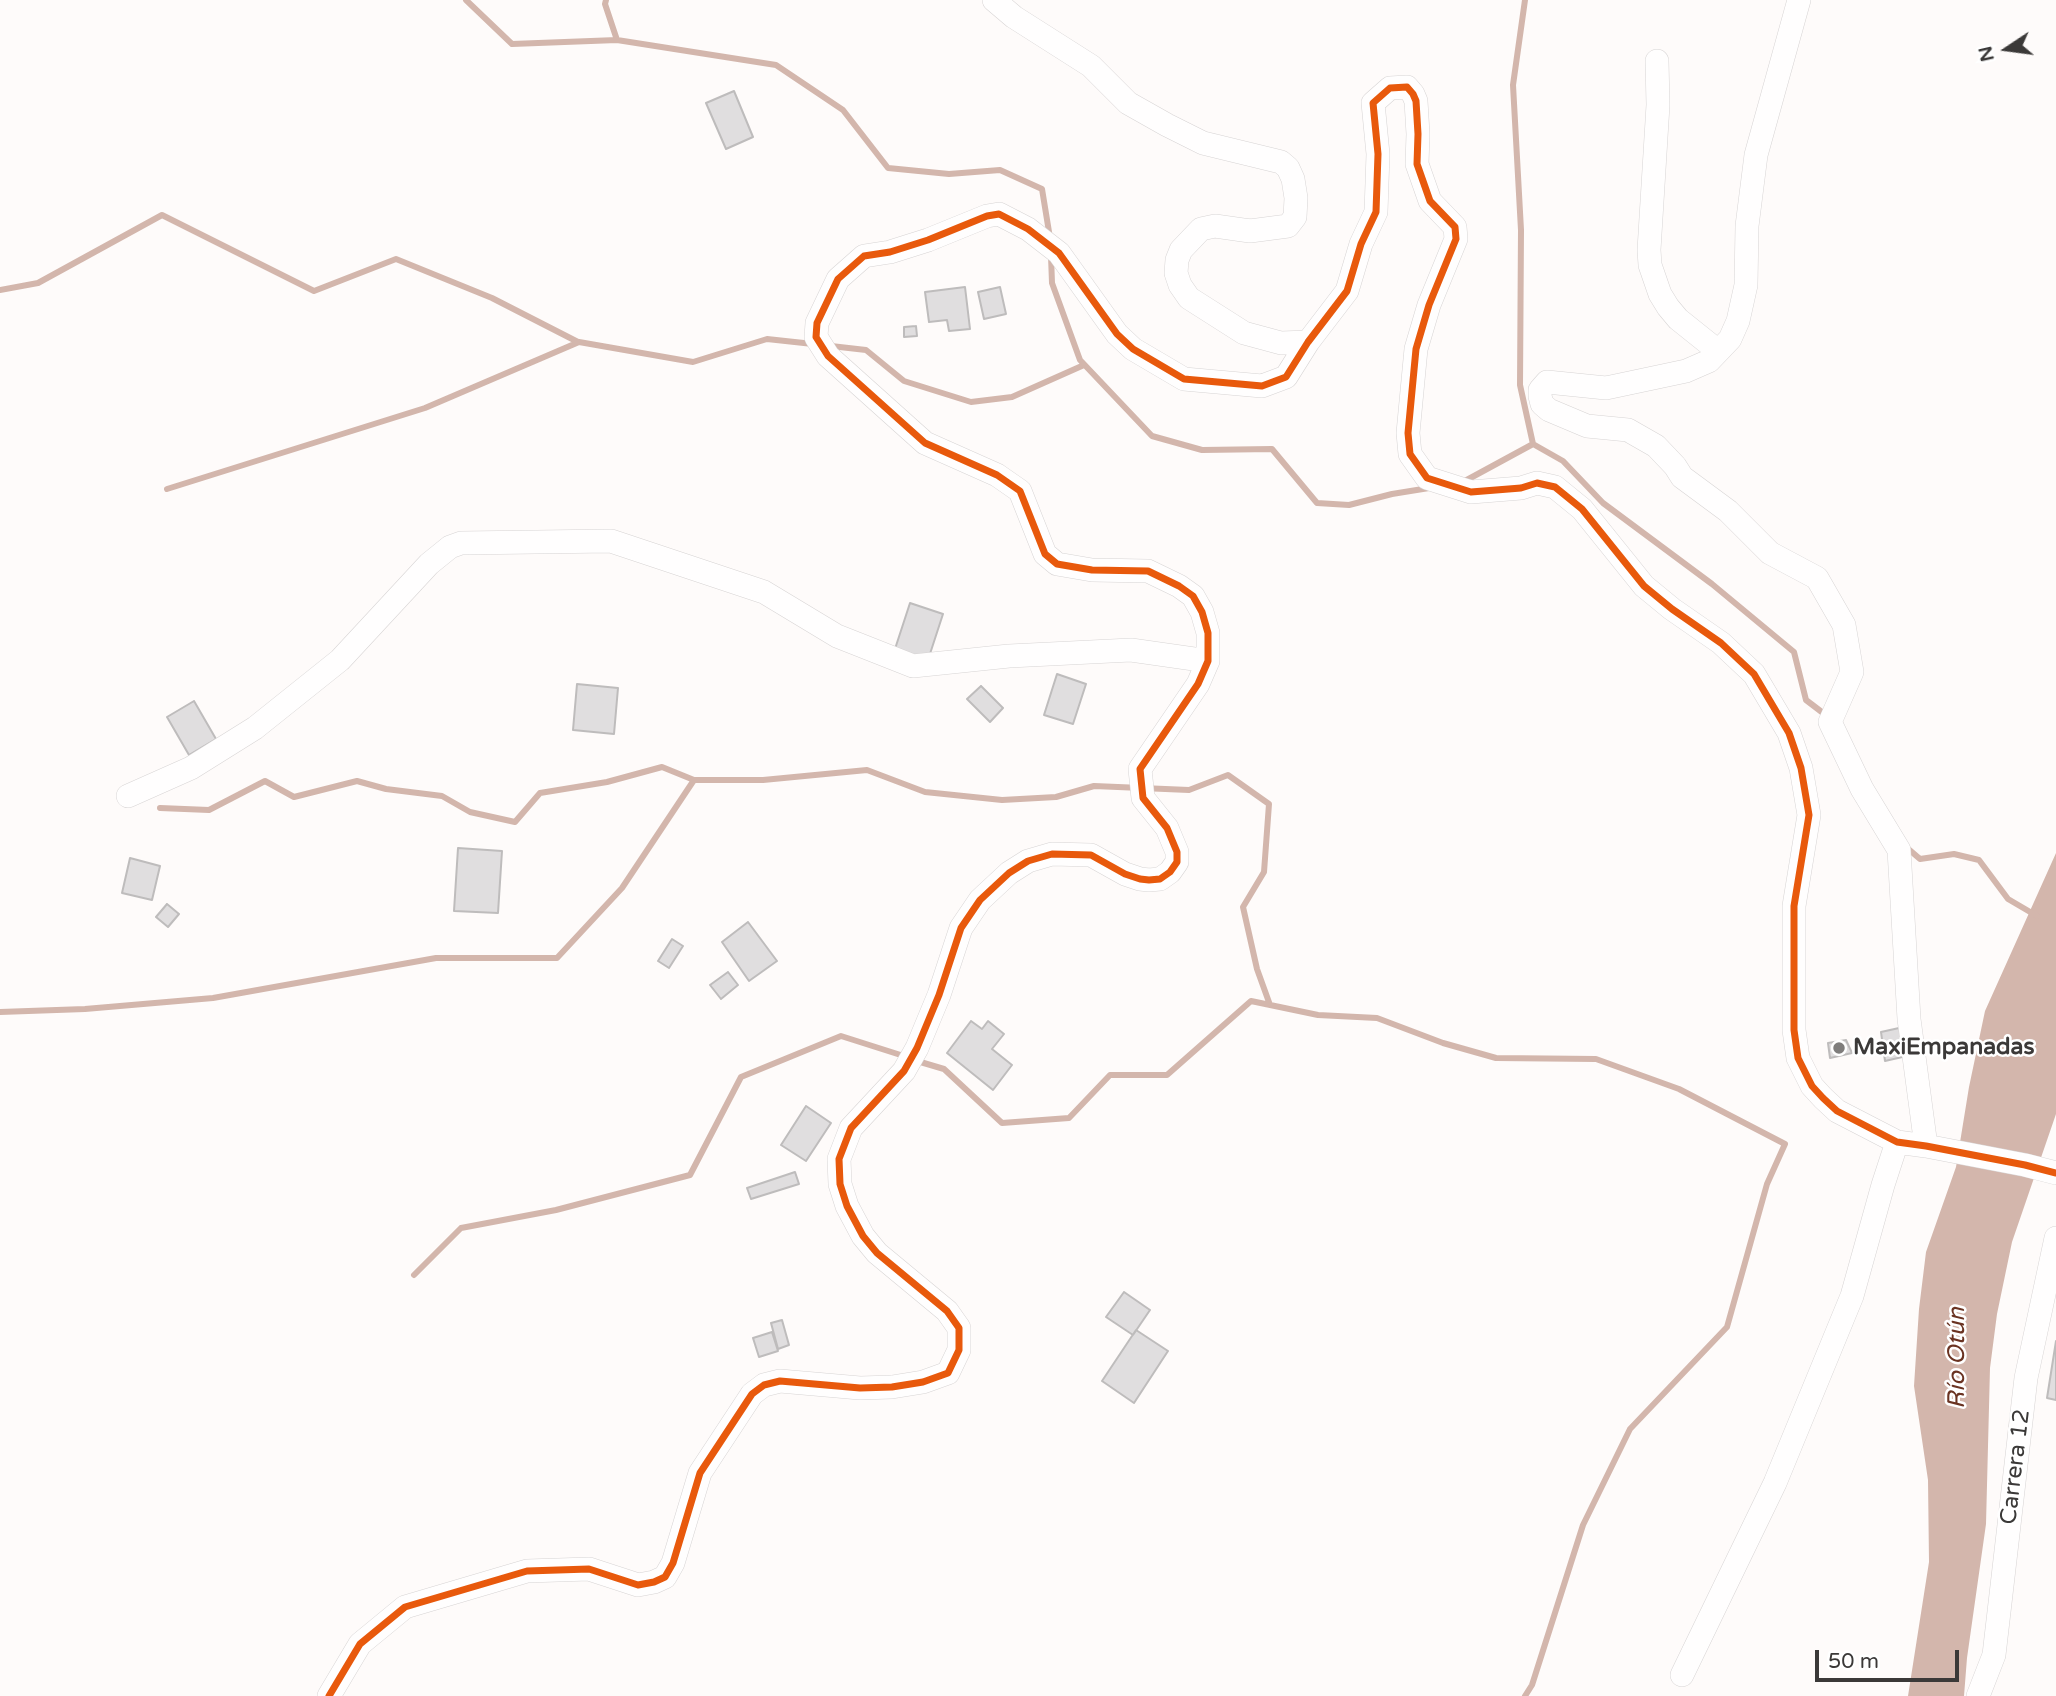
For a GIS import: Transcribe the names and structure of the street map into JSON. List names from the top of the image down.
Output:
{
  "streets": {
    "street": ["Carrera 12"]
  },
  "water": ["Río Otún"],
  "places": ["MaxiEmpanadas"],
  "scale_bar": "50 m",
  "north": "left"
}
